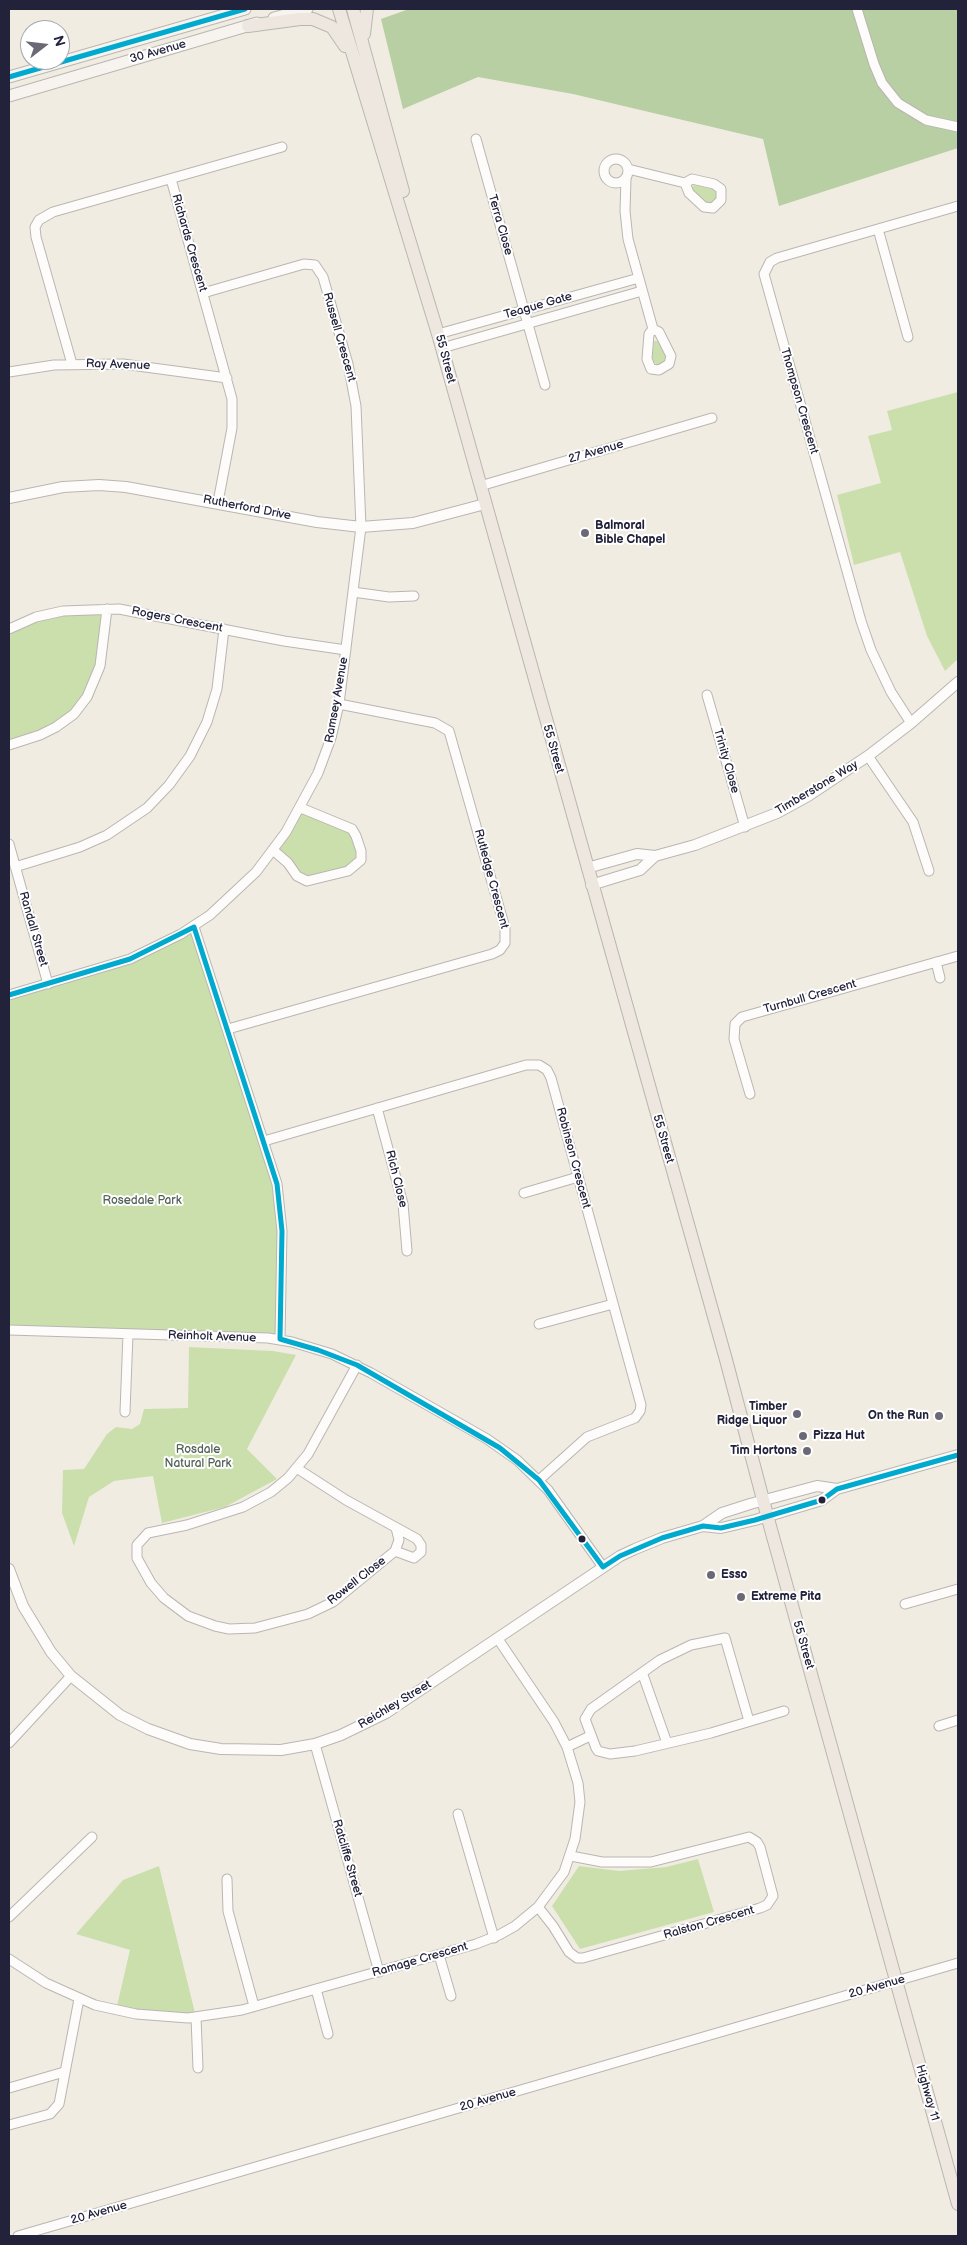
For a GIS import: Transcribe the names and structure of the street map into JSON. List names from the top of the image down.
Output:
{
  "streets": {
    "main road": ["30 Avenue", "55 Street", "Highway 11"],
    "street": [
      "Terra Close",
      "Richards Crescent",
      "Teague Gate",
      "Russell Crescent",
      "Ray Avenue",
      "Thompson Crescent",
      "27 Avenue",
      "Rutherford Drive",
      "Rogers Crescent",
      "Ramsey Avenue",
      "Trinity Close",
      "Timberstone Way",
      "Rutledge Crescent",
      "Randall Street",
      "Turnbull Crescent",
      "Robinson Crescent",
      "Rich Close",
      "Reinholt Avenue",
      "Rowell Close",
      "Reichley Street",
      "Ratcliffe Street",
      "Ralston Crescent",
      "Ramage Crescent",
      "20 Avenue"
    ]
  },
  "crossings": [
    ["Terra Close", "Teague Gate"],
    ["Richards Crescent", "Russell Crescent"],
    ["Richards Crescent", "Ray Avenue"],
    ["Richards Crescent", "Rutherford Drive"],
    ["Teague Gate", "55 Street"],
    ["Russell Crescent", "Rutherford Drive"],
    ["Russell Crescent", "Ramsey Avenue"],
    ["55 Street", "27 Avenue"],
    ["55 Street", "Rutherford Drive"],
    ["55 Street", "Timberstone Way"],
    ["55 Street", "Reichley Street"],
    ["55 Street", "20 Avenue"],
    ["55 Street", "Highway 11"],
    ["Thompson Crescent", "Timberstone Way"],
    ["Rutherford Drive", "Ramsey Avenue"],
    ["Rogers Crescent", "Ramsey Avenue"],
    ["Ramsey Avenue", "Rutledge Crescent"],
    ["Ramsey Avenue", "Randall Street"],
    ["Trinity Close", "Timberstone Way"],
    ["Robinson Crescent", "Rich Close"],
    ["Robinson Crescent", "Reinholt Avenue"],
    ["Reinholt Avenue", "Rowell Close"],
    ["Reinholt Avenue", "Reichley Street"],
    ["Reichley Street", "Ratcliffe Street"],
    ["Reichley Street", "Ramage Crescent"],
    ["Ratcliffe Street", "Ramage Crescent"],
    ["Ralston Crescent", "Ramage Crescent"],
    ["20 Avenue", "Highway 11"]
  ],
  "parks": ["Rosedale Park", "Rosdale Natural Park"],
  "places": [
    "Balmoral Bible Chapel",
    "Timber Ridge Liquor",
    "On the Run",
    "Pizza Hut",
    "Tim Hortons",
    "Esso",
    "Extreme Pita"
  ],
  "north": "right"
}
